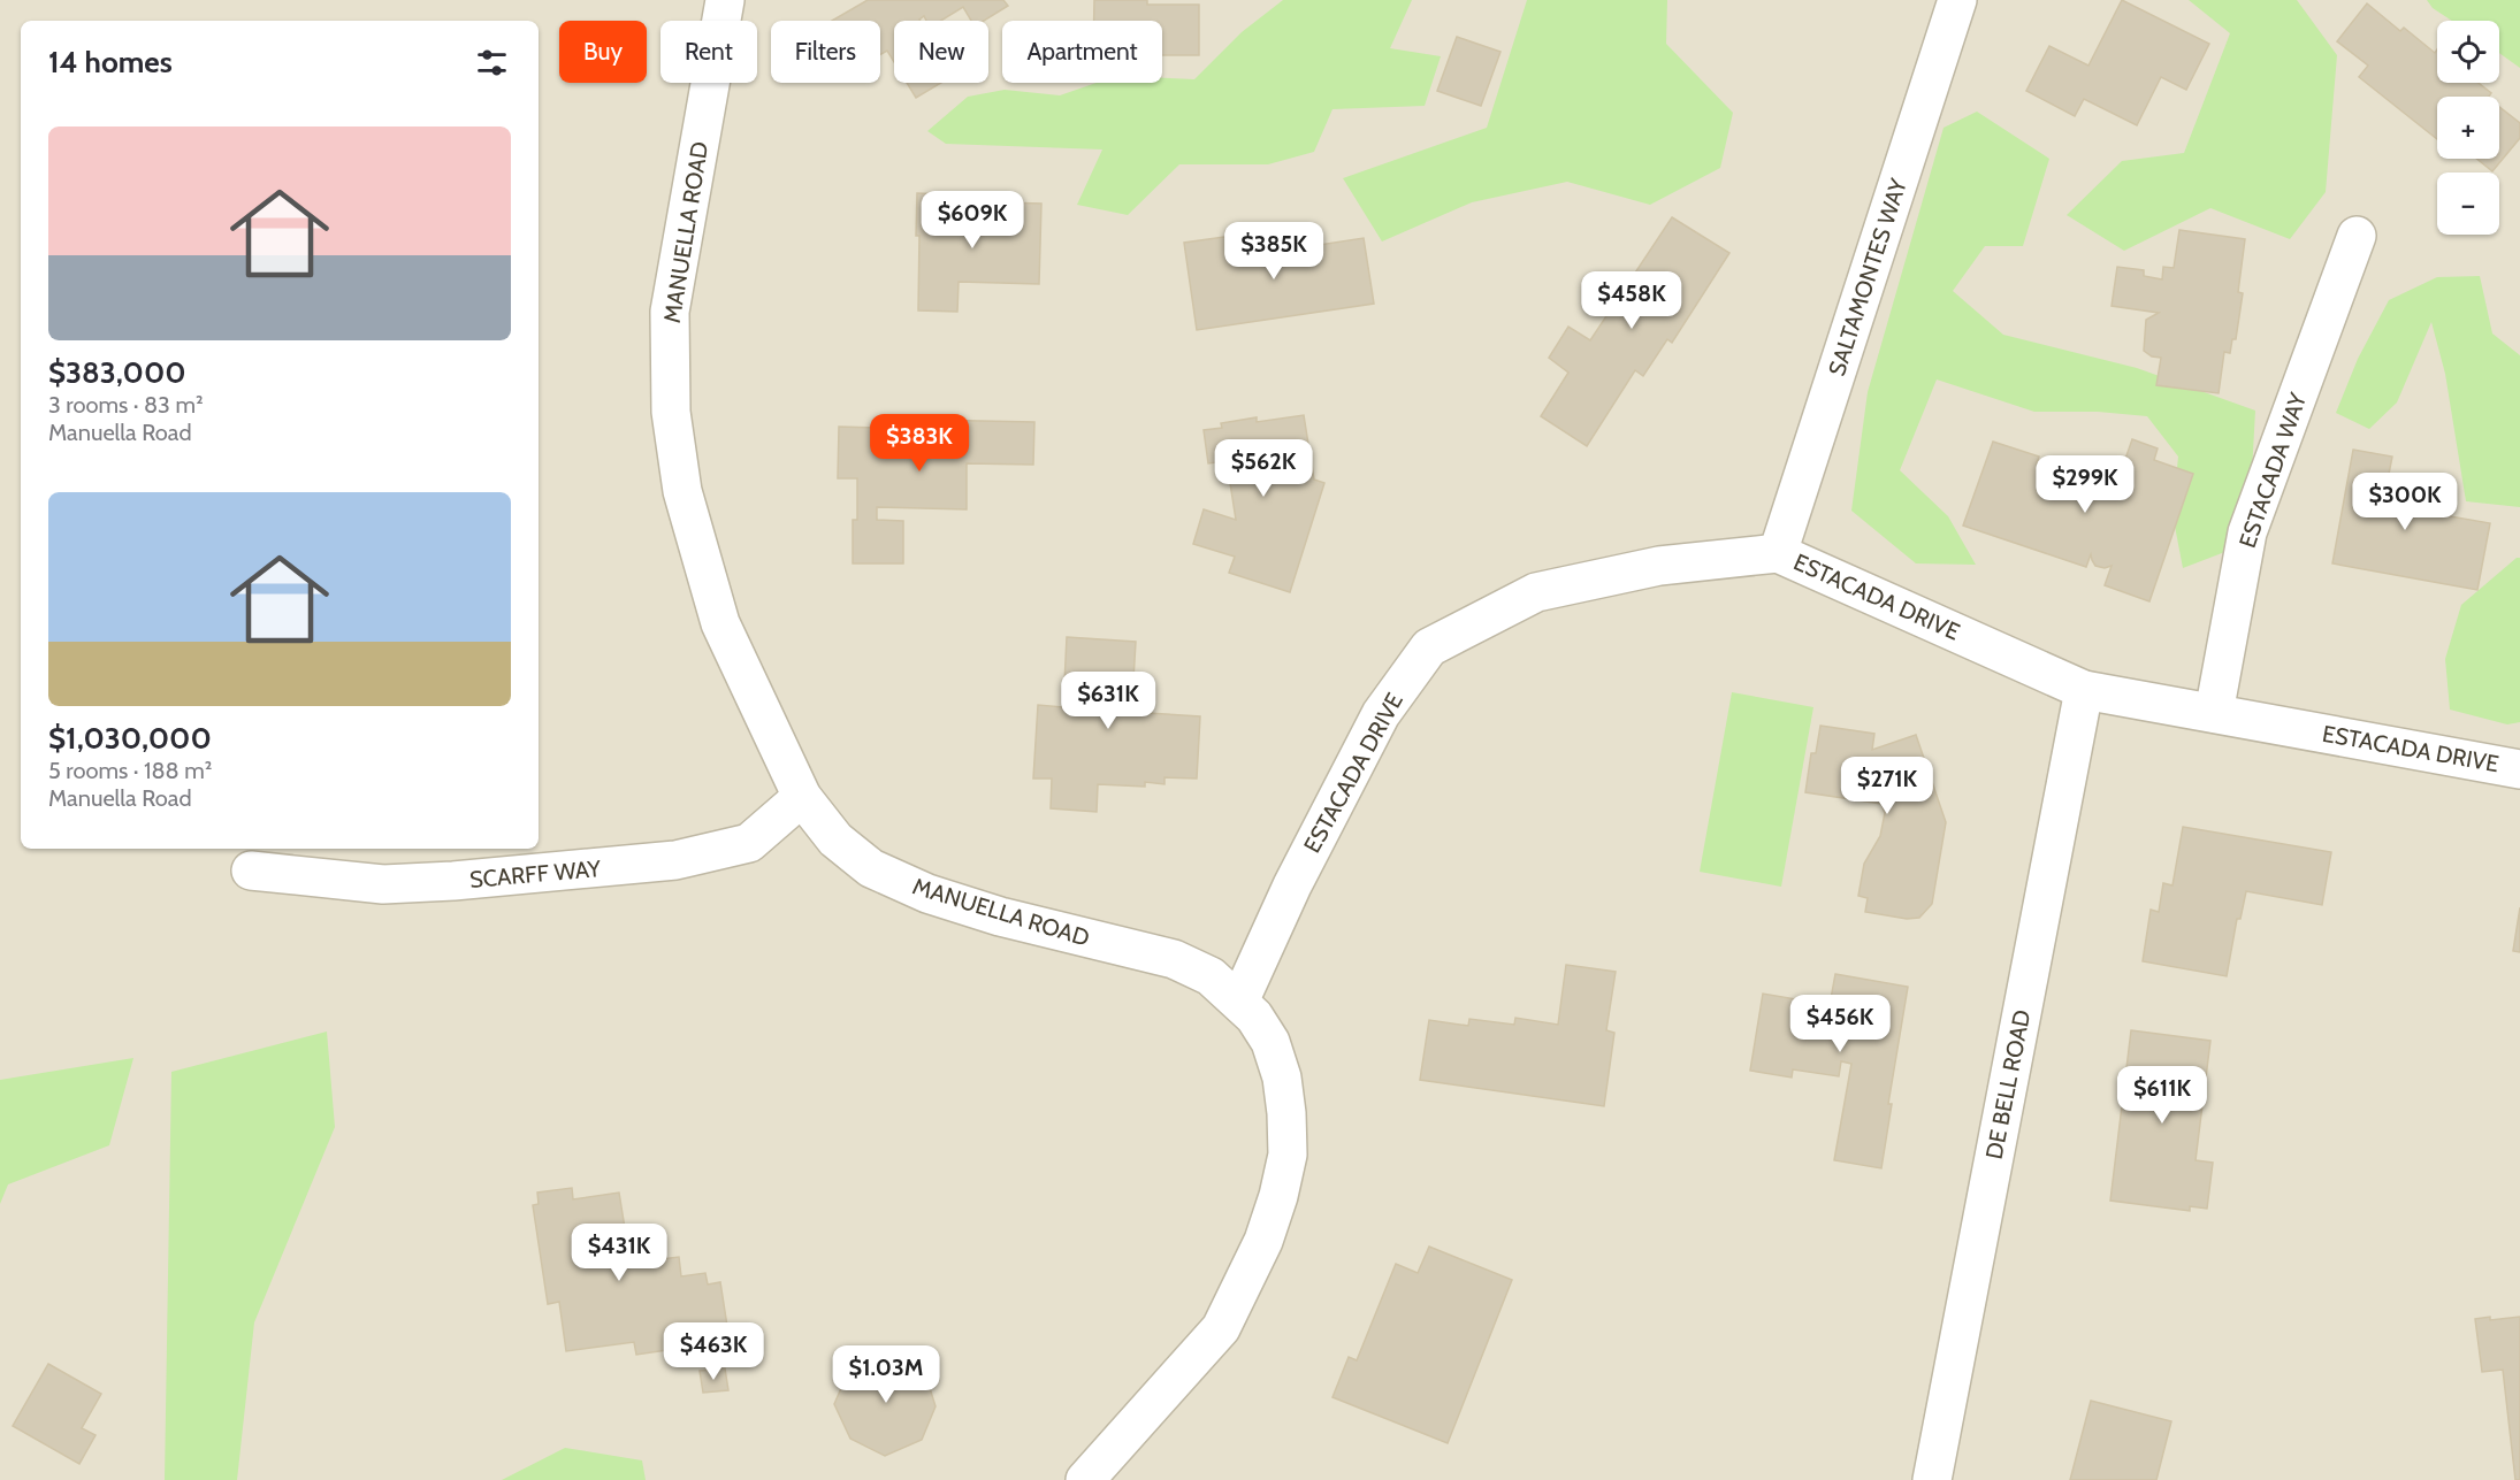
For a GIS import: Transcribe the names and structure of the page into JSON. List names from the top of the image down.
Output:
{
  "streets": {
    "street": [
      "MANUELLA ROAD",
      "SALTAMONTES WAY",
      "ESTACADA WAY",
      "ESTACADA DRIVE",
      "SCARFF WAY",
      "DE BELL ROAD"
    ]
  },
  "crossings": [
    ["MANUELLA ROAD", "ESTACADA DRIVE"],
    ["MANUELLA ROAD", "SCARFF WAY"],
    ["SALTAMONTES WAY", "ESTACADA DRIVE"],
    ["ESTACADA WAY", "ESTACADA DRIVE"],
    ["ESTACADA DRIVE", "DE BELL ROAD"]
  ],
  "page": {
    "map_buttons": ["+", "−"],
    "chip": [
      "Buy",
      "Rent",
      "Filters",
      "New",
      "Apartment"
    ],
    "heading": "14 homes",
    "list": [
      {
        "name": "$383,000",
        "note": "3 rooms · 83 m² · Manuella Road"
      },
      {
        "name": "$1,030,000",
        "note": "5 rooms · 188 m² · Manuella Road"
      }
    ],
    "price": [
      "$609K",
      "$385K",
      "$458K",
      "$383K",
      "$562K",
      "$299K",
      "$300K",
      "$631K",
      "$271K",
      "$456K",
      "$611K",
      "$431K",
      "$463K",
      "$1.03M"
    ]
  }
}
